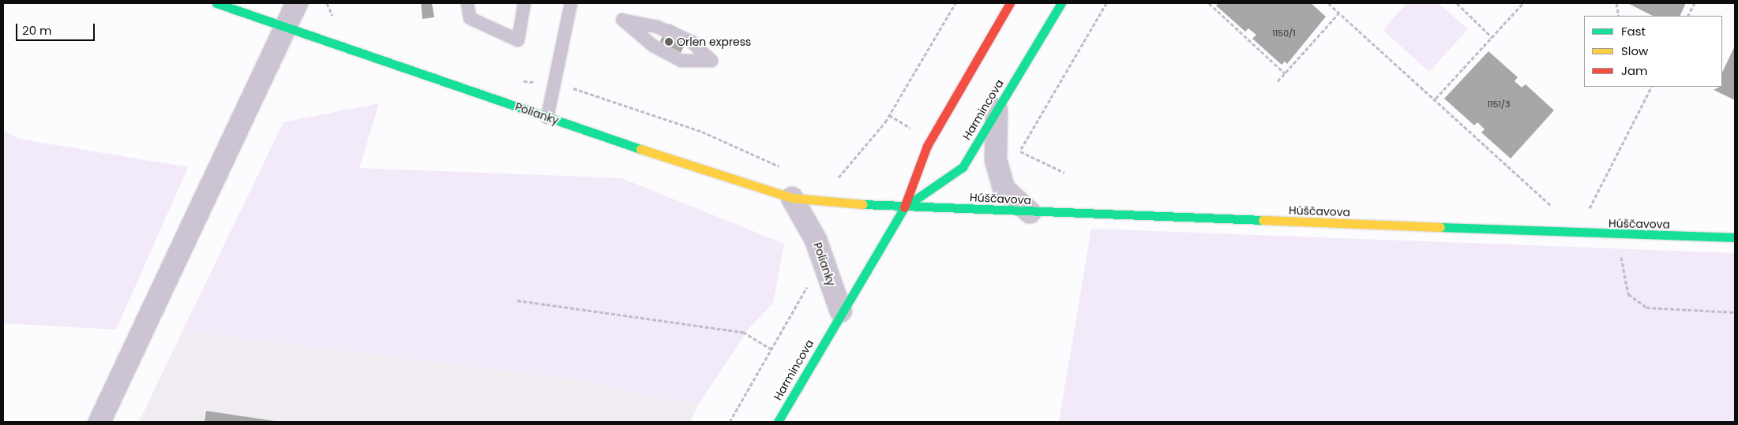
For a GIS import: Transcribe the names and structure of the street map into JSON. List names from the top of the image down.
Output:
{
  "streets": {
    "street": ["Harmincova", "Polianky", "Húščavova"]
  },
  "crossings": [
    ["Harmincova", "Polianky"],
    ["Harmincova", "Húščavova"],
    ["Polianky", "Húščavova"]
  ],
  "places": ["Orlen express"],
  "house_numbers": ["1150/1", "1151/3"],
  "legend": ["Fast", "Slow", "Jam"],
  "scale_bar": "20 m"
}
